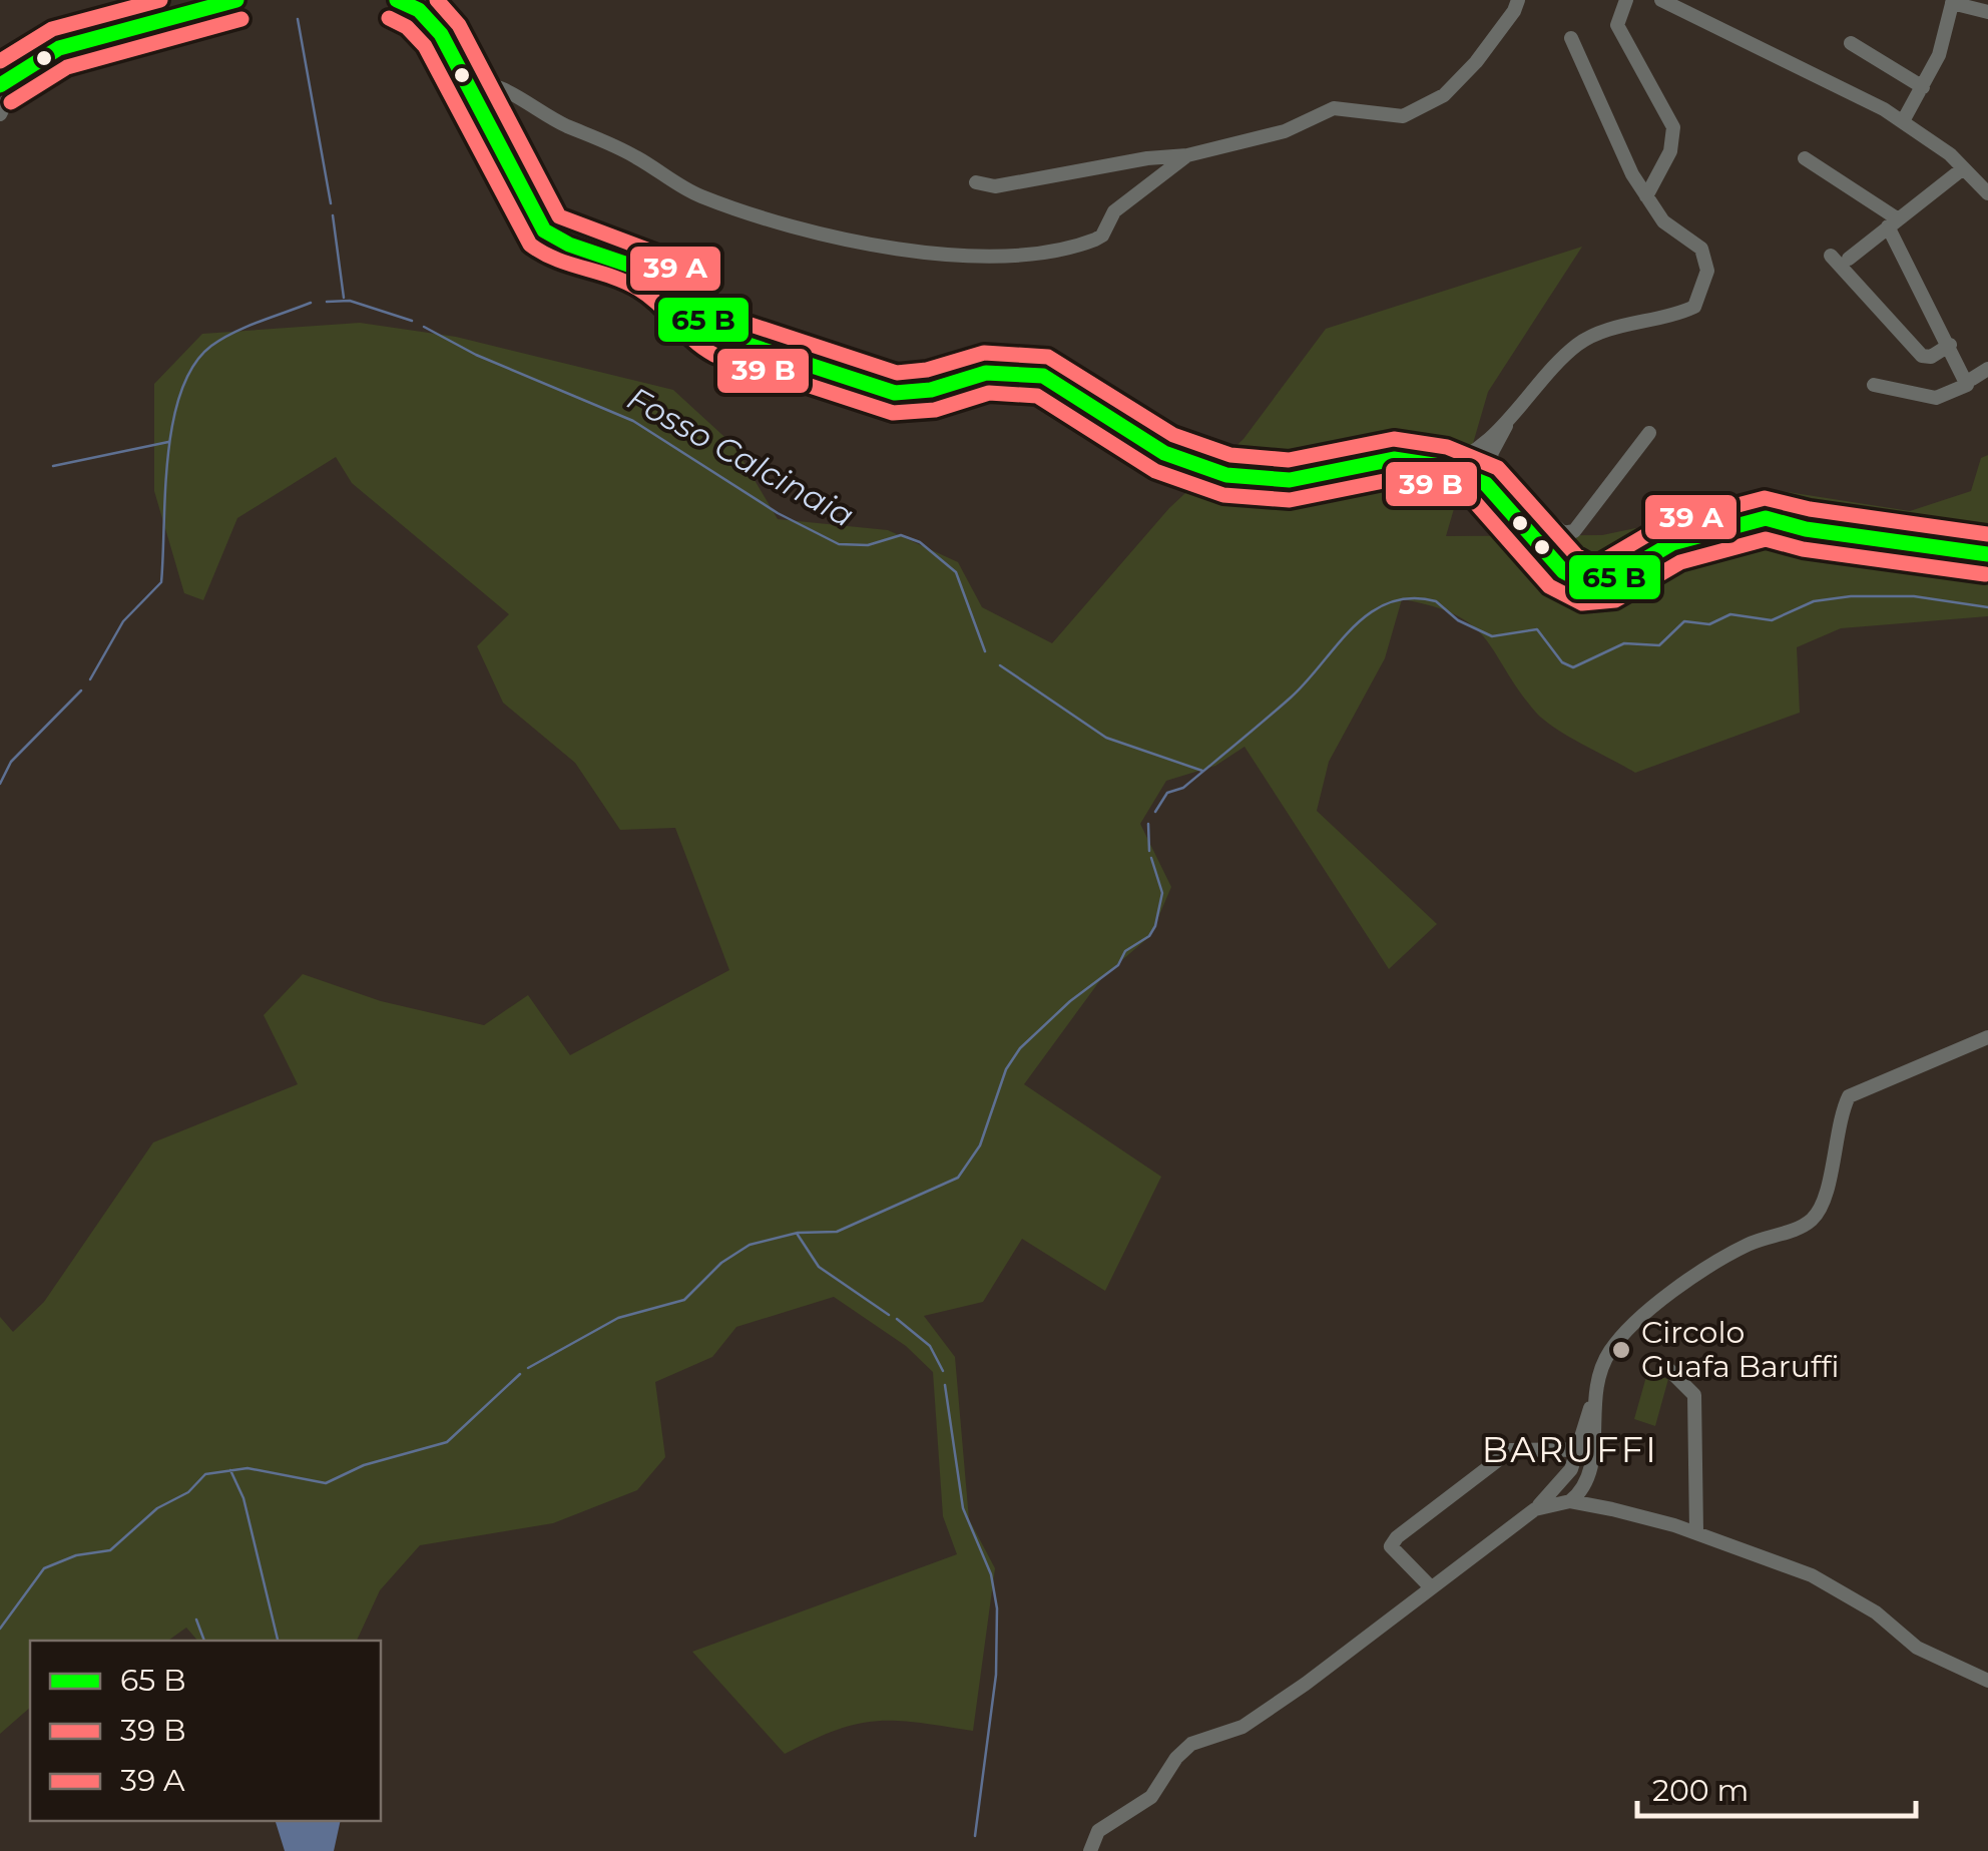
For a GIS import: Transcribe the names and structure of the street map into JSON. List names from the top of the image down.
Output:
{
  "districts": ["BARUFFI"],
  "water": ["Fosso Calcinaia"],
  "places": ["Circolo Guafa Baruffi"],
  "legend": ["65 B", "39 B", "39 A"],
  "scale_bar": "200 m"
}
